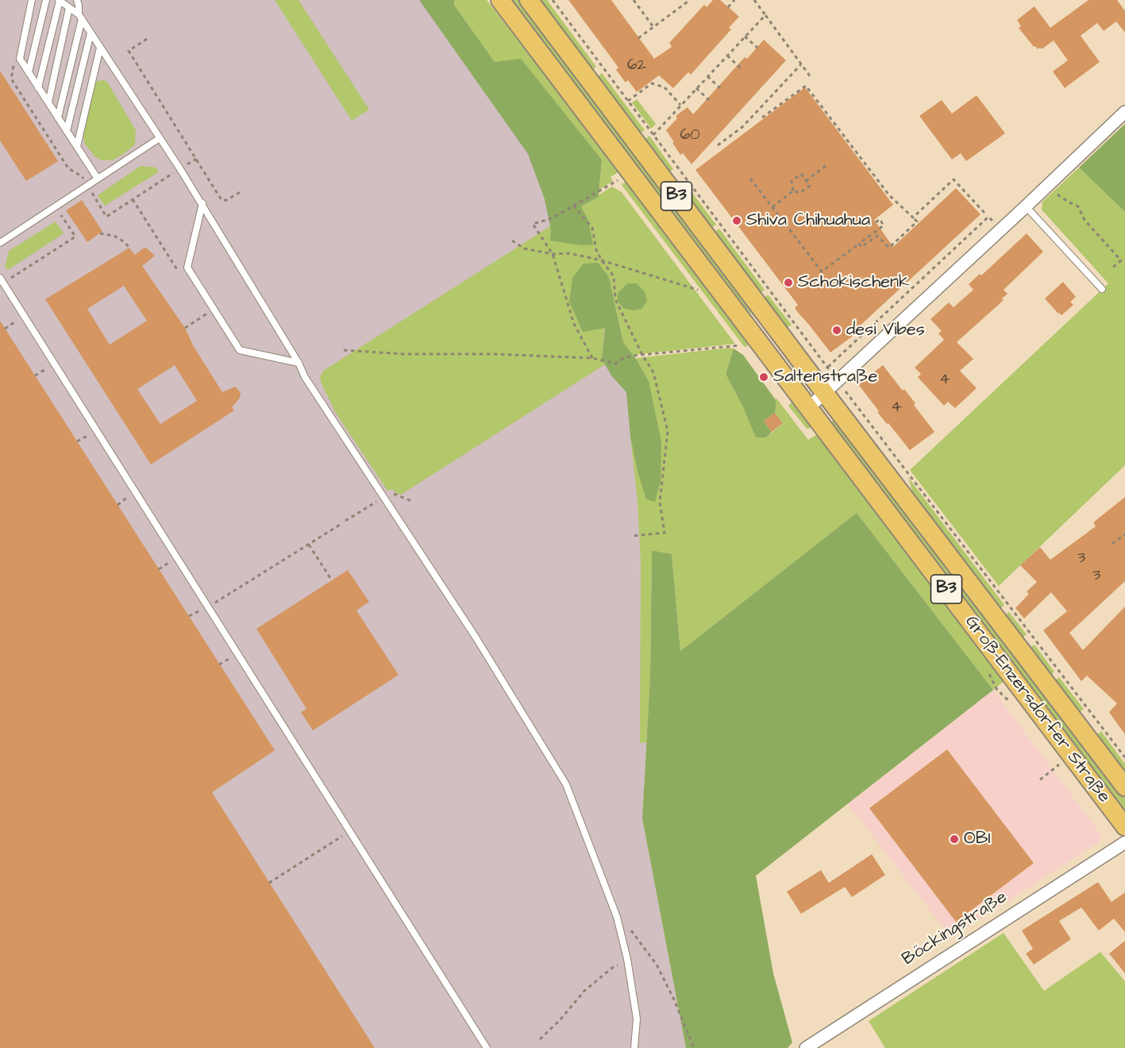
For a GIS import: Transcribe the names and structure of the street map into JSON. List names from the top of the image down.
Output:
{
  "streets": {
    "main road": ["B3", "Groß-Enzersdorfer Straße"],
    "street": ["Böckingstraße"]
  },
  "places": [
    "Shiva Chihuahua",
    "Schokischenk",
    "desi Vibes",
    "Saltenstraße",
    "OBI"
  ],
  "house_numbers": [
    "62",
    "60",
    "4",
    "4",
    "3",
    "3"
  ]
}
